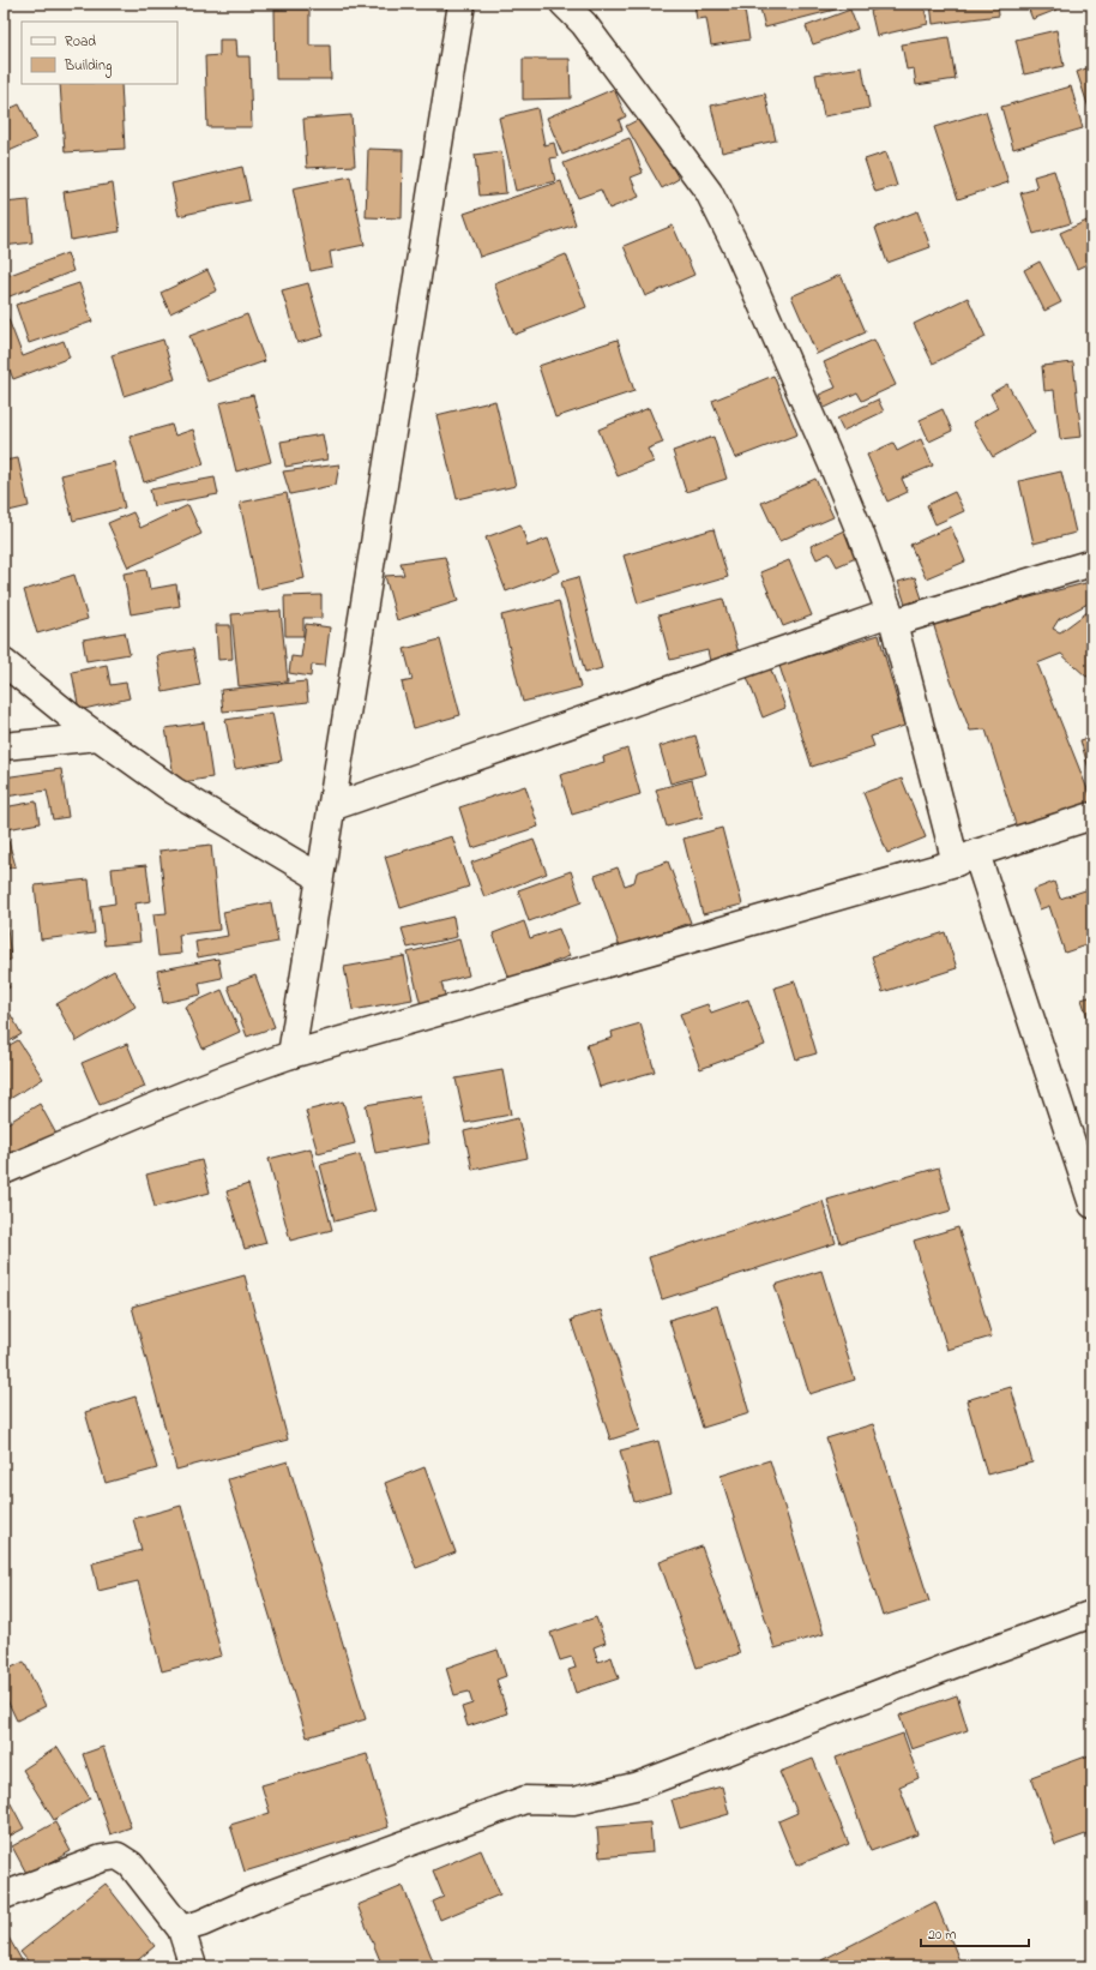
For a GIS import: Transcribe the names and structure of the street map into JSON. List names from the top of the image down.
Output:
{
  "legend": ["Road", "Building"],
  "scale_bar": "20 m"
}
